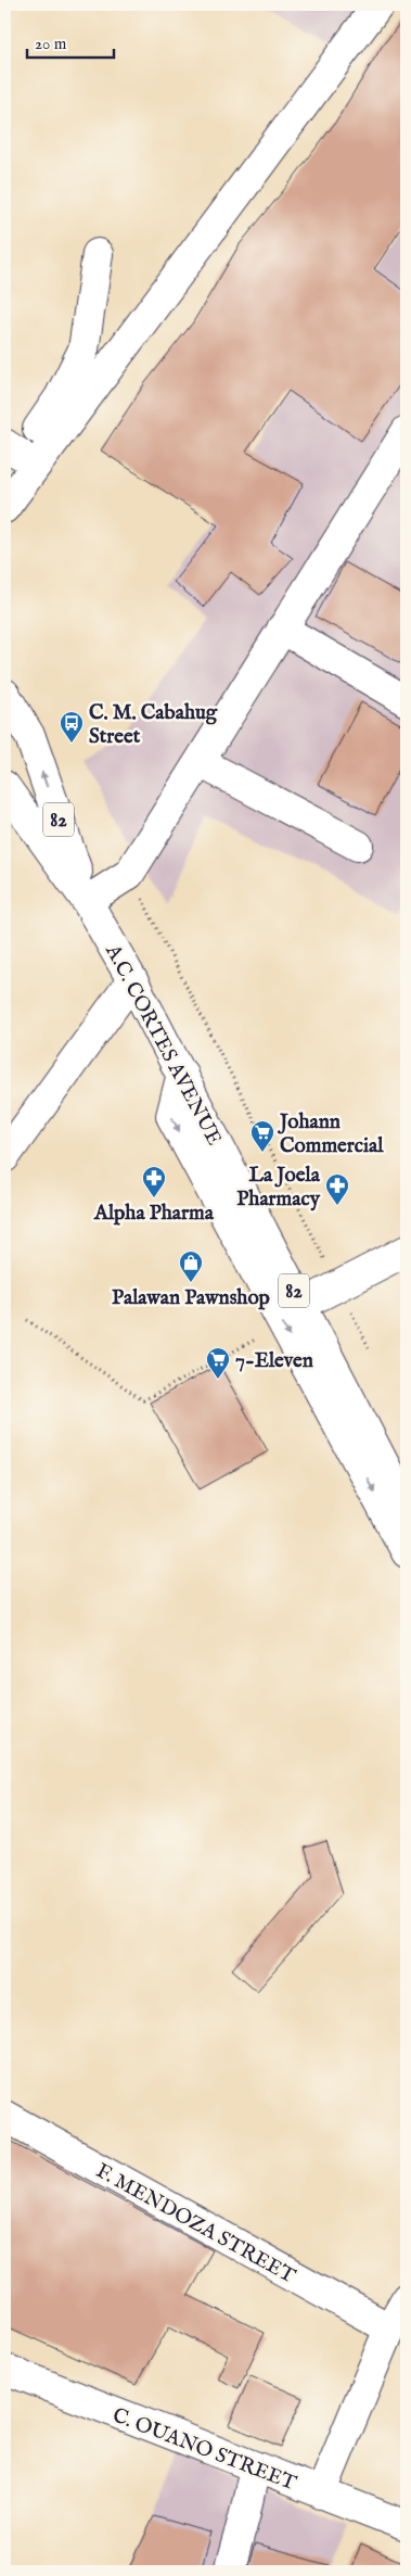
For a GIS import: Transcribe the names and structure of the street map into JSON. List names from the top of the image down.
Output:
{
  "streets": {
    "main road": [
      "82",
      "A.C. CORTES AVENUE",
      "F. MENDOZA STREET",
      "C. OUANO STREET"
    ]
  },
  "places": {
    "bus stop": ["C. M. Cabahug Street"],
    "supermarket": ["Johann Commercial", "7-Eleven"],
    "pharmacy": ["Alpha Pharma", "La Joela Pharmacy"],
    "shop": ["Palawan Pawnshop"]
  },
  "scale_bar": "20 m"
}
